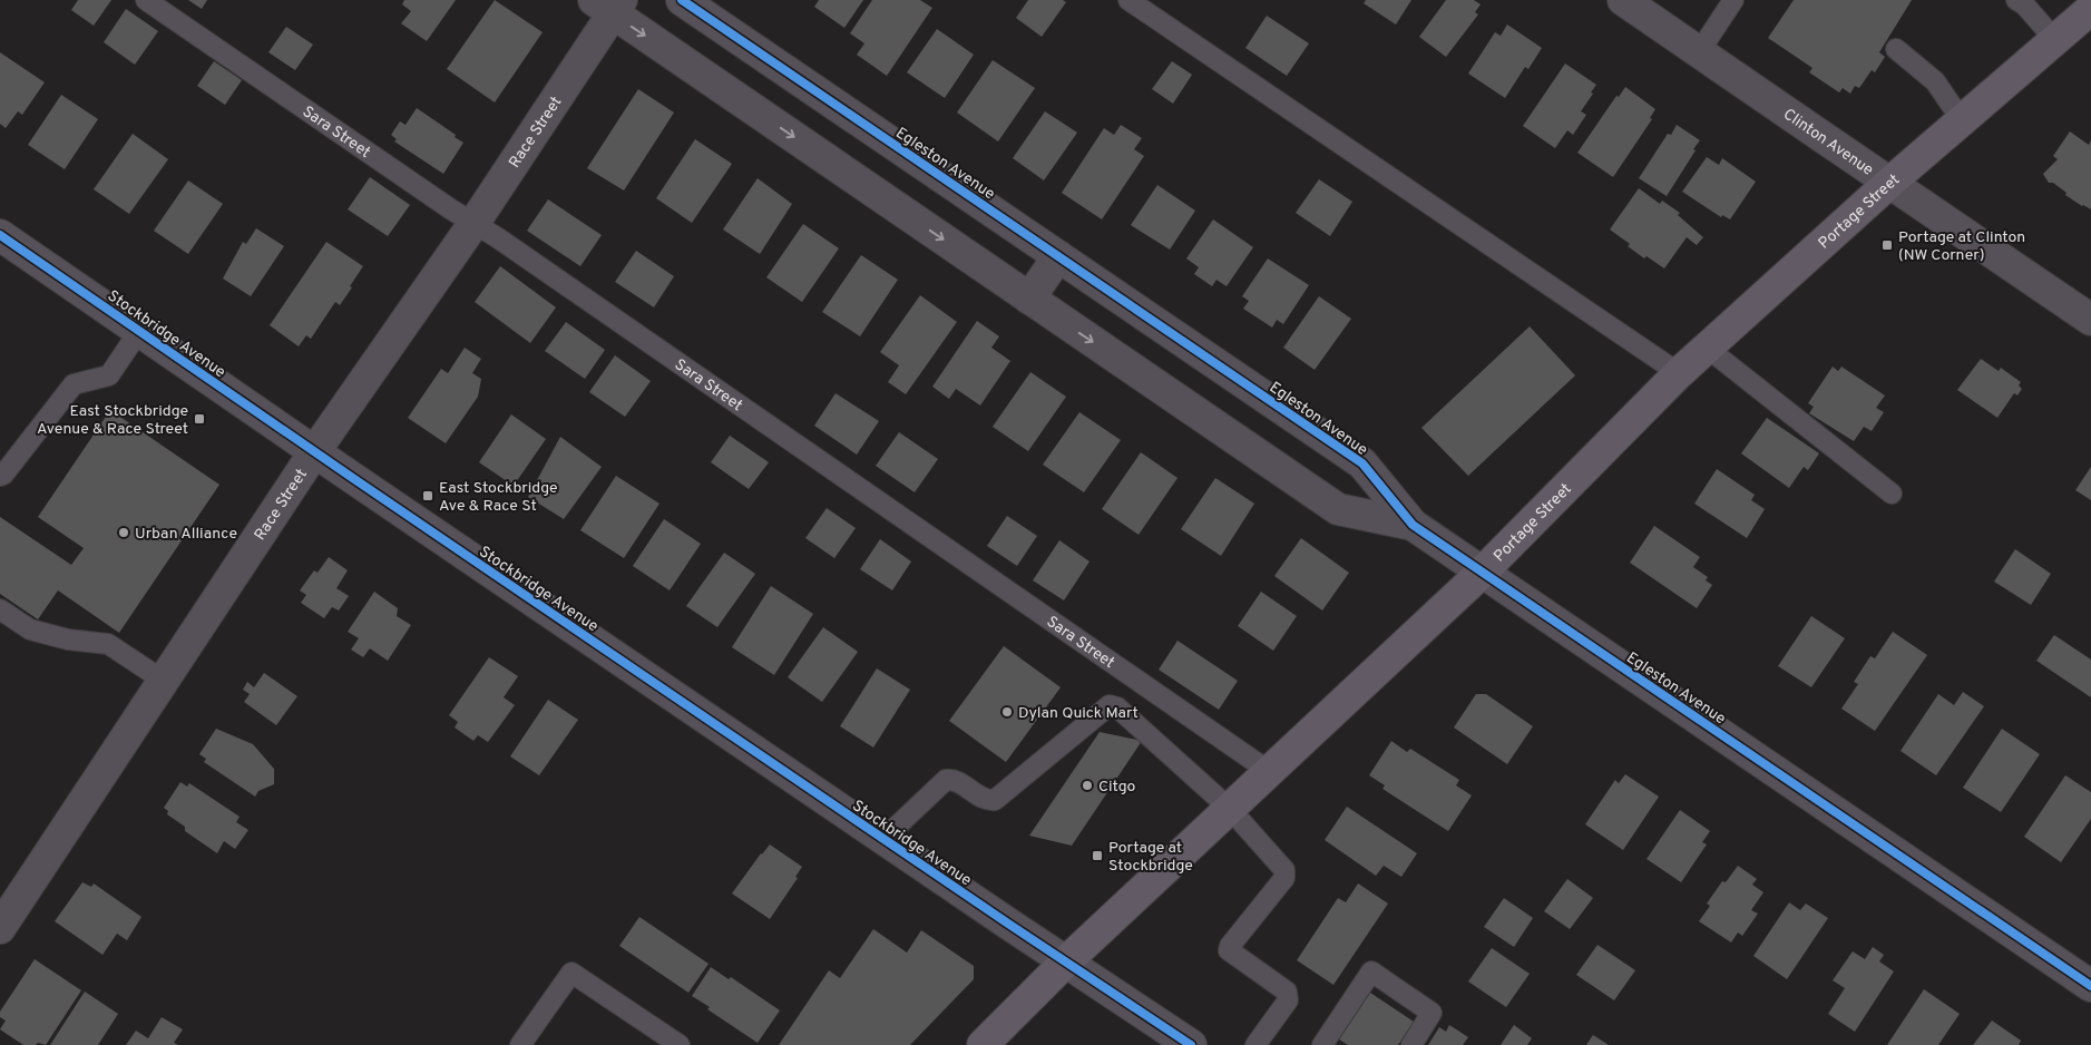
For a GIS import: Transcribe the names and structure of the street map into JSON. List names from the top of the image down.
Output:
{
  "streets": {
    "main road": ["Portage Street"],
    "street": [
      "Race Street",
      "Clinton Avenue",
      "Egleston Avenue",
      "Stockbridge Avenue"
    ],
    "lane": ["Sara Street"]
  },
  "crossings": [
    ["Sara Street", "Race Street"],
    ["Sara Street", "Portage Street"],
    ["Race Street", "Egleston Avenue"],
    ["Race Street", "Stockbridge Avenue"],
    ["Clinton Avenue", "Portage Street"],
    ["Egleston Avenue", "Portage Street"],
    ["Portage Street", "Stockbridge Avenue"]
  ],
  "places": {
    "transit": [
      "Portage at Clinton (NW Corner)",
      "East Stockbridge Avenue & Race Street",
      "East Stockbridge Ave & Race St",
      "Portage at Stockbridge"
    ],
    "other": ["Urban Alliance", "Dylan Quick Mart", "Citgo"]
  }
}
